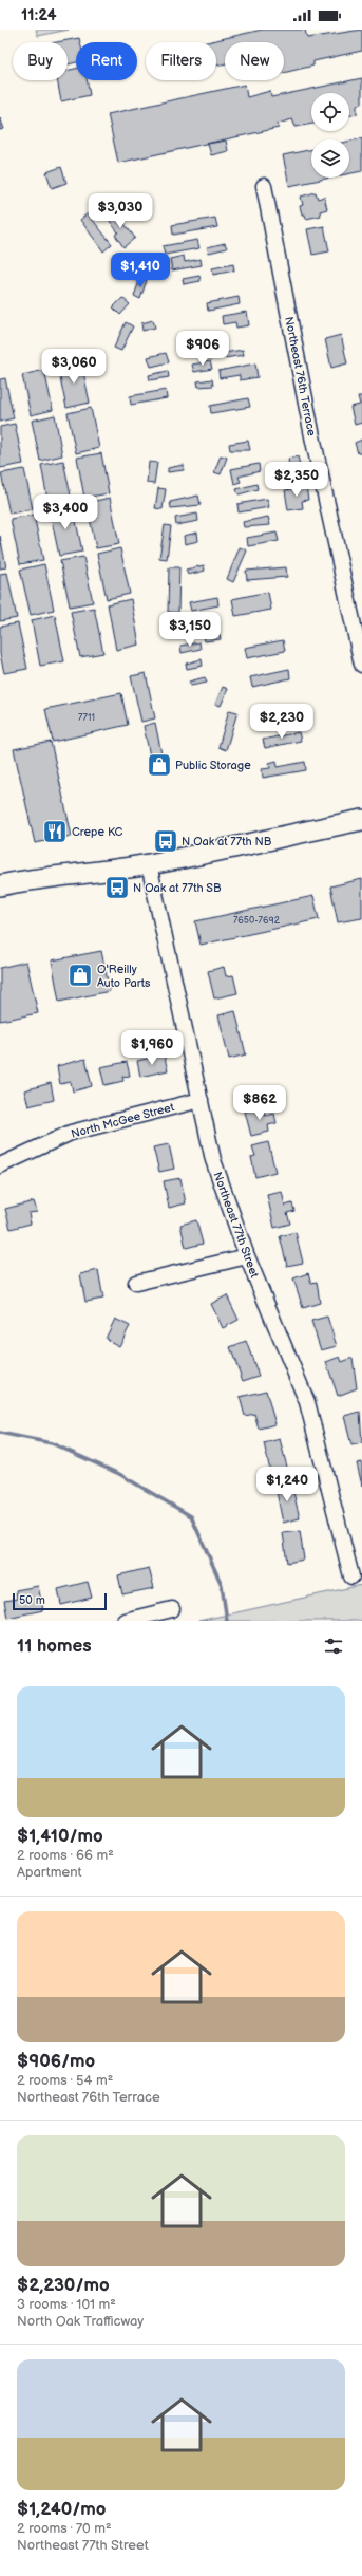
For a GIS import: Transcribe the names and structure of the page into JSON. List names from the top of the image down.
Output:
{
  "streets": {
    "street": ["Northeast 76th Terrace", "North McGee Street", "Northeast 77th Street"]
  },
  "crossings": [
    ["North McGee Street", "Northeast 77th Street"]
  ],
  "places": {
    "shop": ["Public Storage", "O'Reilly Auto Parts"],
    "restaurant": ["Crepe KC"],
    "bus stop": ["N Oak at 77th NB", "N Oak at 77th SB"]
  },
  "house_numbers": ["7711", "7650-7692"],
  "scale_bar": "50 m",
  "page": {
    "status": "11:24",
    "chip": [
      "Buy",
      "Rent",
      "Filters",
      "New"
    ],
    "price": [
      "$3,030",
      "$1,410",
      "$906",
      "$3,060",
      "$2,350",
      "$3,400",
      "$3,150",
      "$2,230",
      "$1,960",
      "$862",
      "$1,240"
    ],
    "scale": "50 m",
    "heading": "11 homes",
    "list": [
      {
        "name": "$1,410/mo",
        "note": "2 rooms · 66 m² · Apartment"
      },
      {
        "name": "$906/mo",
        "note": "2 rooms · 54 m² · Northeast 76th Terrace"
      },
      {
        "name": "$2,230/mo",
        "note": "3 rooms · 101 m² · North Oak Trafficway"
      },
      {
        "name": "$1,240/mo",
        "note": "2 rooms · 70 m² · Northeast 77th Street"
      }
    ]
  }
}
